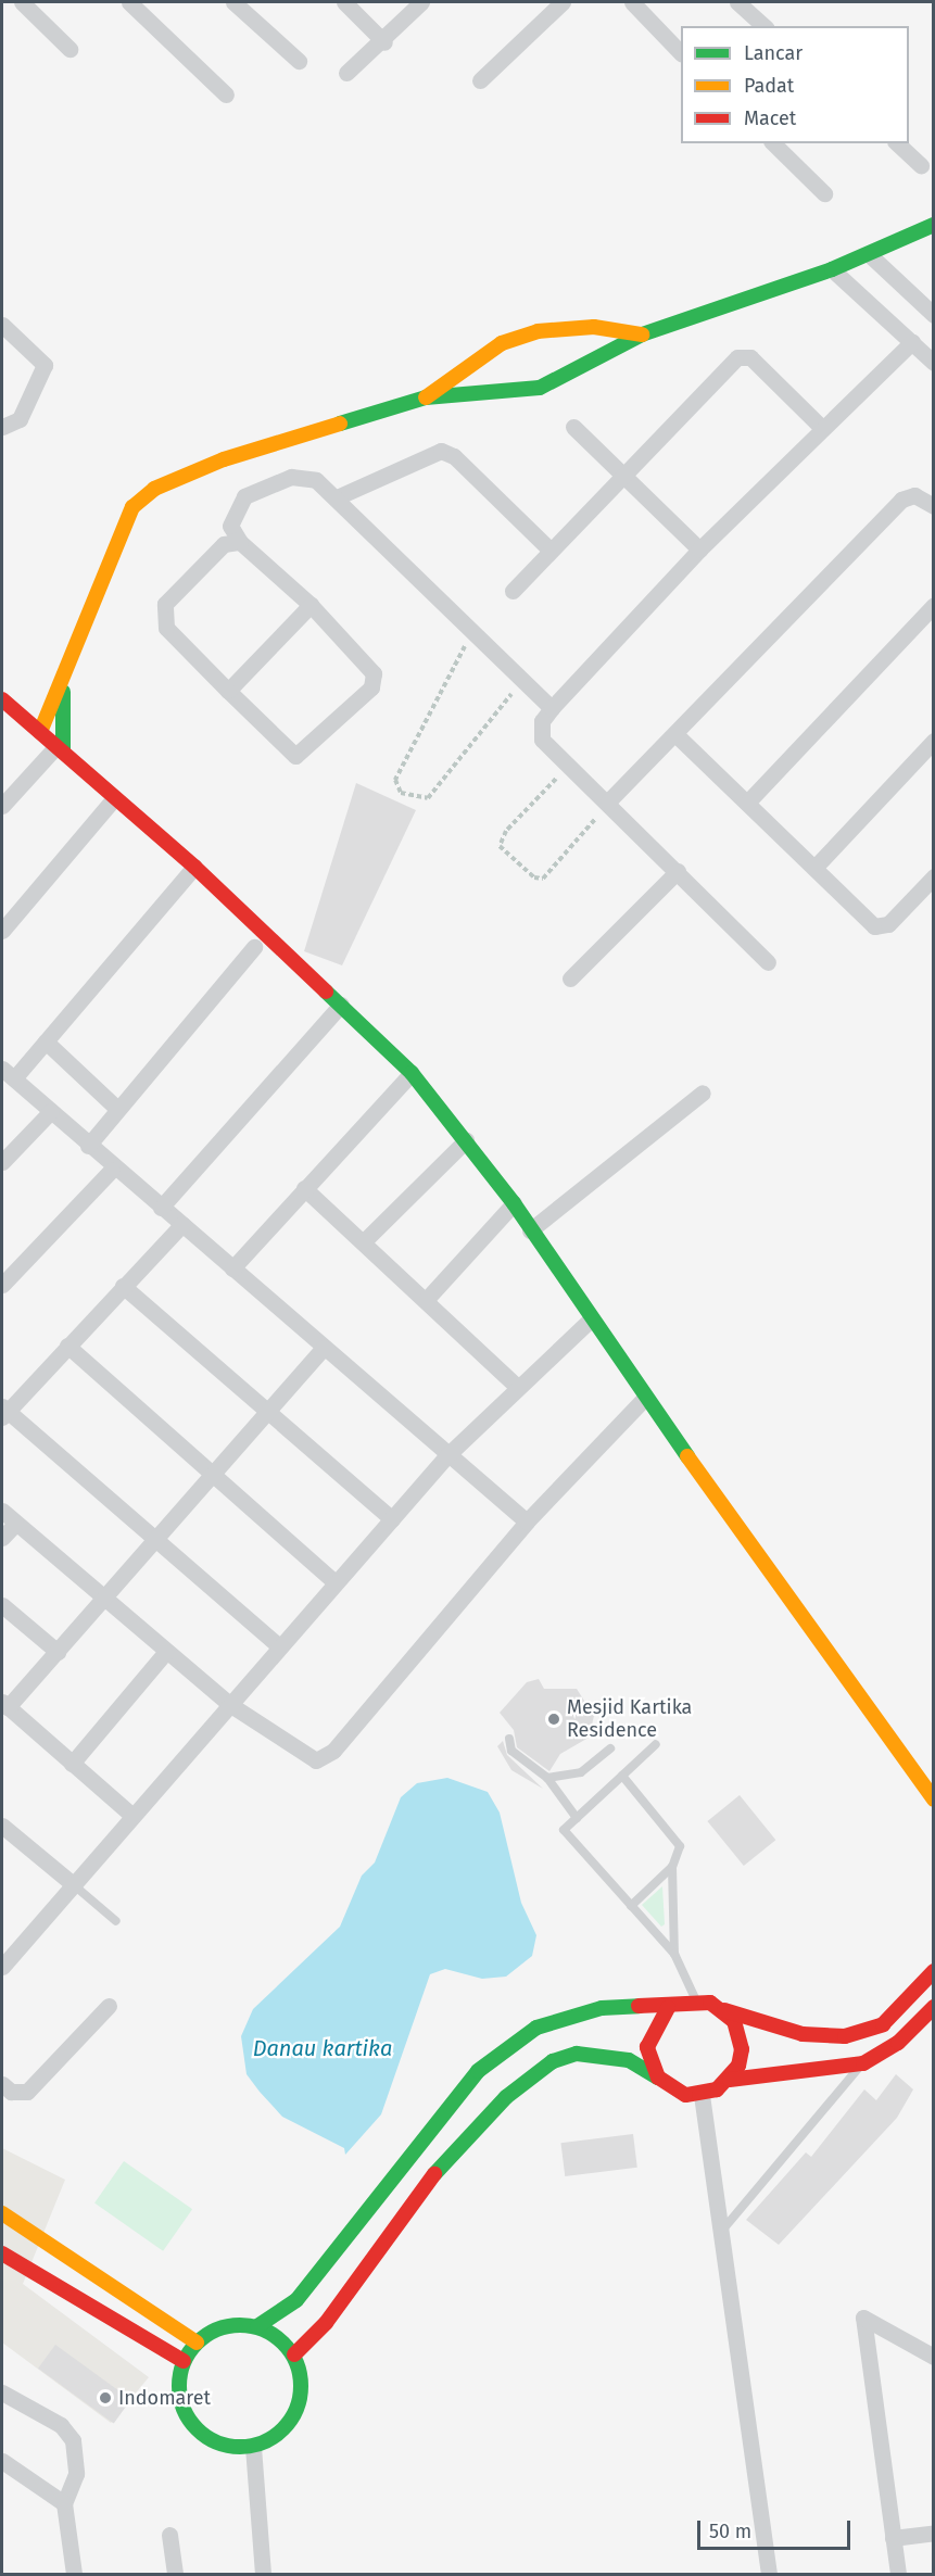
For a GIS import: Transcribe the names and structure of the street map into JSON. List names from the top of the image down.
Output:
{
  "water": ["Danau kartika"],
  "places": ["Mesjid Kartika Residence", "Indomaret"],
  "legend": ["Lancar", "Padat", "Macet"],
  "scale_bar": "50 m"
}
